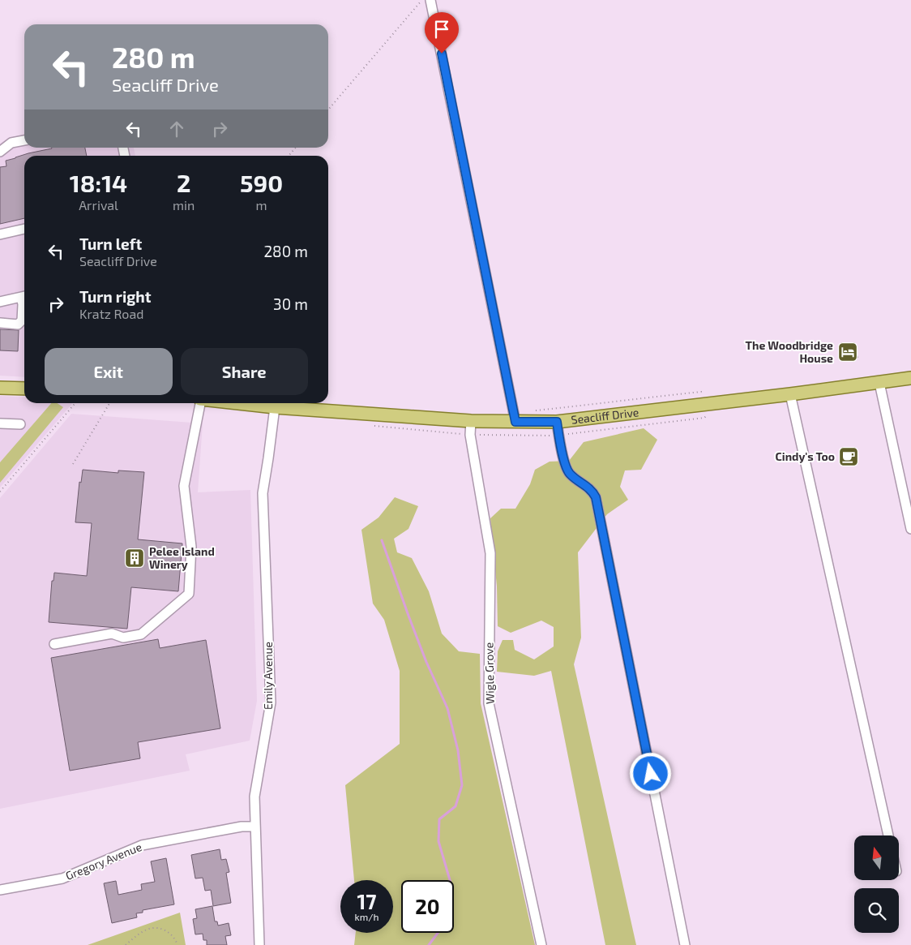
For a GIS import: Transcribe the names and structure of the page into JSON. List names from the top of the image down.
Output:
{
  "streets": {
    "main road": ["Seacliff Drive"],
    "street": ["Wigle Grove", "Emily Avenue", "Gregory Avenue"]
  },
  "crossings": [
    ["Seacliff Drive", "Wigle Grove"],
    ["Seacliff Drive", "Emily Avenue"],
    ["Emily Avenue", "Gregory Avenue"]
  ],
  "places": {
    "hotel": ["The Woodbridge House"],
    "cafe": ["Cindy's Too"],
    "building": ["Pelee Island Winery"]
  },
  "north": "top",
  "page": {
    "turn": ["280 m", "Seacliff Drive"],
    "eta": [
      "18:14",
      "Arrival",
      "2",
      "min",
      "590",
      "m"
    ],
    "list": [
      {
        "name": "Turn left",
        "note": "Seacliff Drive",
        "value": "280 m"
      },
      {
        "name": "Turn right",
        "note": "Kratz Road",
        "value": "30 m"
      }
    ],
    "buttons": ["Exit", "Share"],
    "speed": "17 km/h",
    "limit": "20"
  }
}
